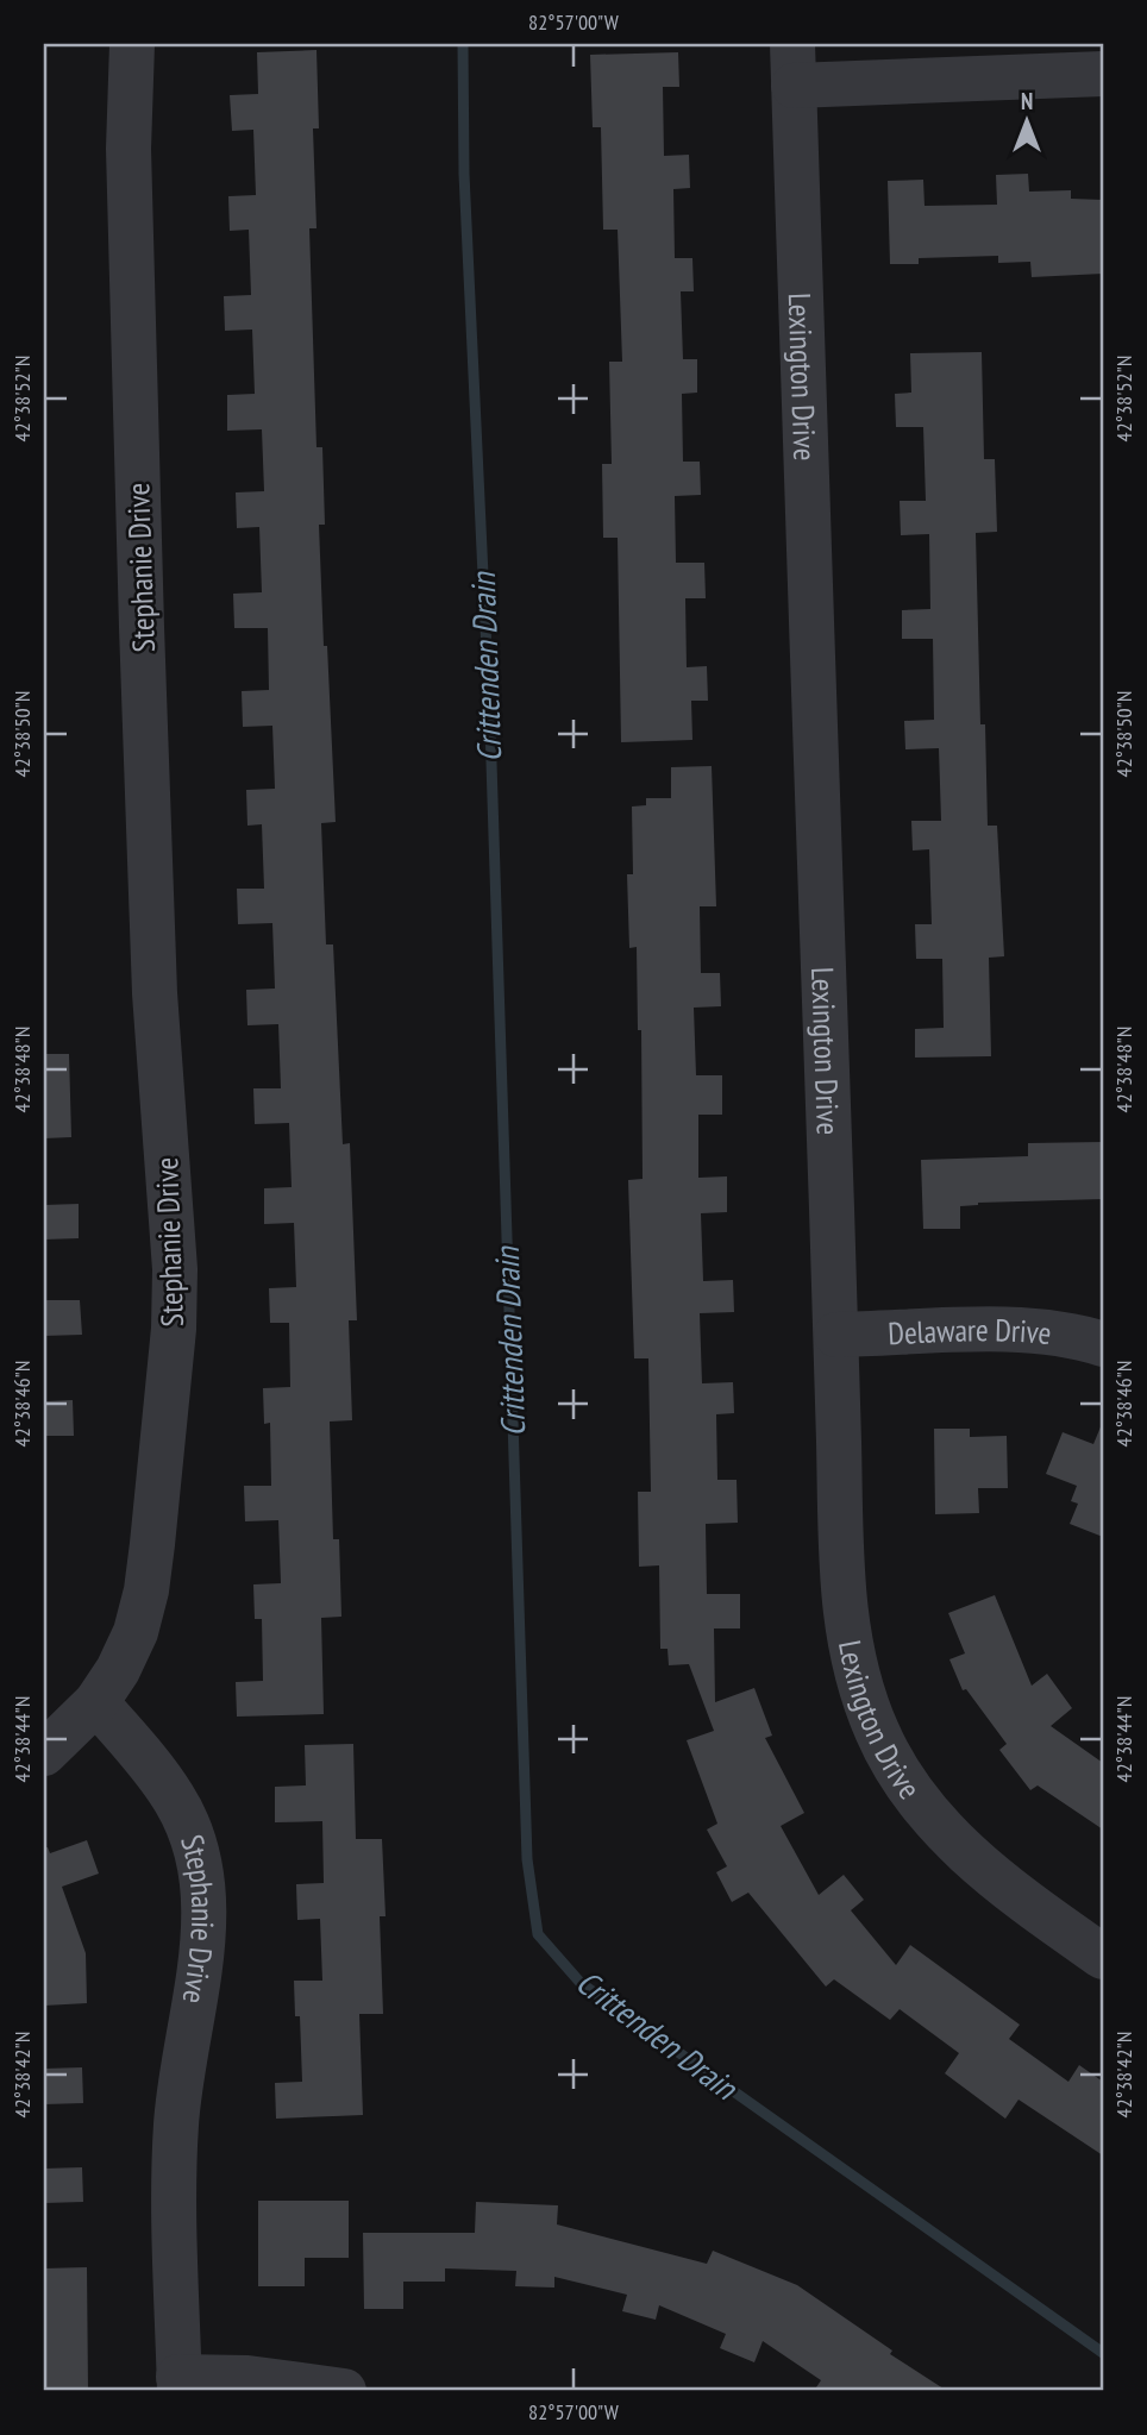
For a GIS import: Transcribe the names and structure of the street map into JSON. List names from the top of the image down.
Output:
{
  "streets": {
    "street": ["Lexington Drive", "Stephanie Drive", "Delaware Drive"]
  },
  "crossings": [
    ["Lexington Drive", "Delaware Drive"]
  ],
  "water": ["Crittenden Drain"],
  "north": "top",
  "coordinates": [
    "82°57'00\"W",
    "42°38'52\"N",
    "42°38'50\"N",
    "42°38'48\"N",
    "42°38'46\"N",
    "42°38'44\"N",
    "42°38'42\"N"
  ]
}
